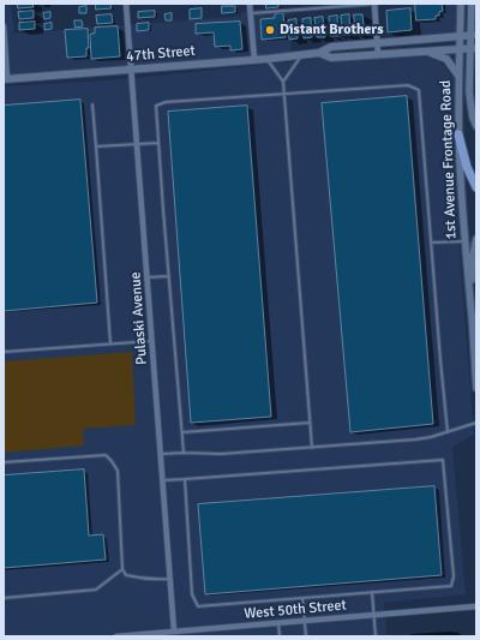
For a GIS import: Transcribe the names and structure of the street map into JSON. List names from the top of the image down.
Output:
{
  "streets": {
    "main road": ["47th Street"],
    "street": ["1st Avenue Frontage Road", "Pulaski Avenue", "West 50th Street"]
  },
  "crossings": [
    ["47th Street", "1st Avenue Frontage Road"],
    ["47th Street", "Pulaski Avenue"],
    ["Pulaski Avenue", "West 50th Street"]
  ],
  "places": ["Distant Brothers"]
}
